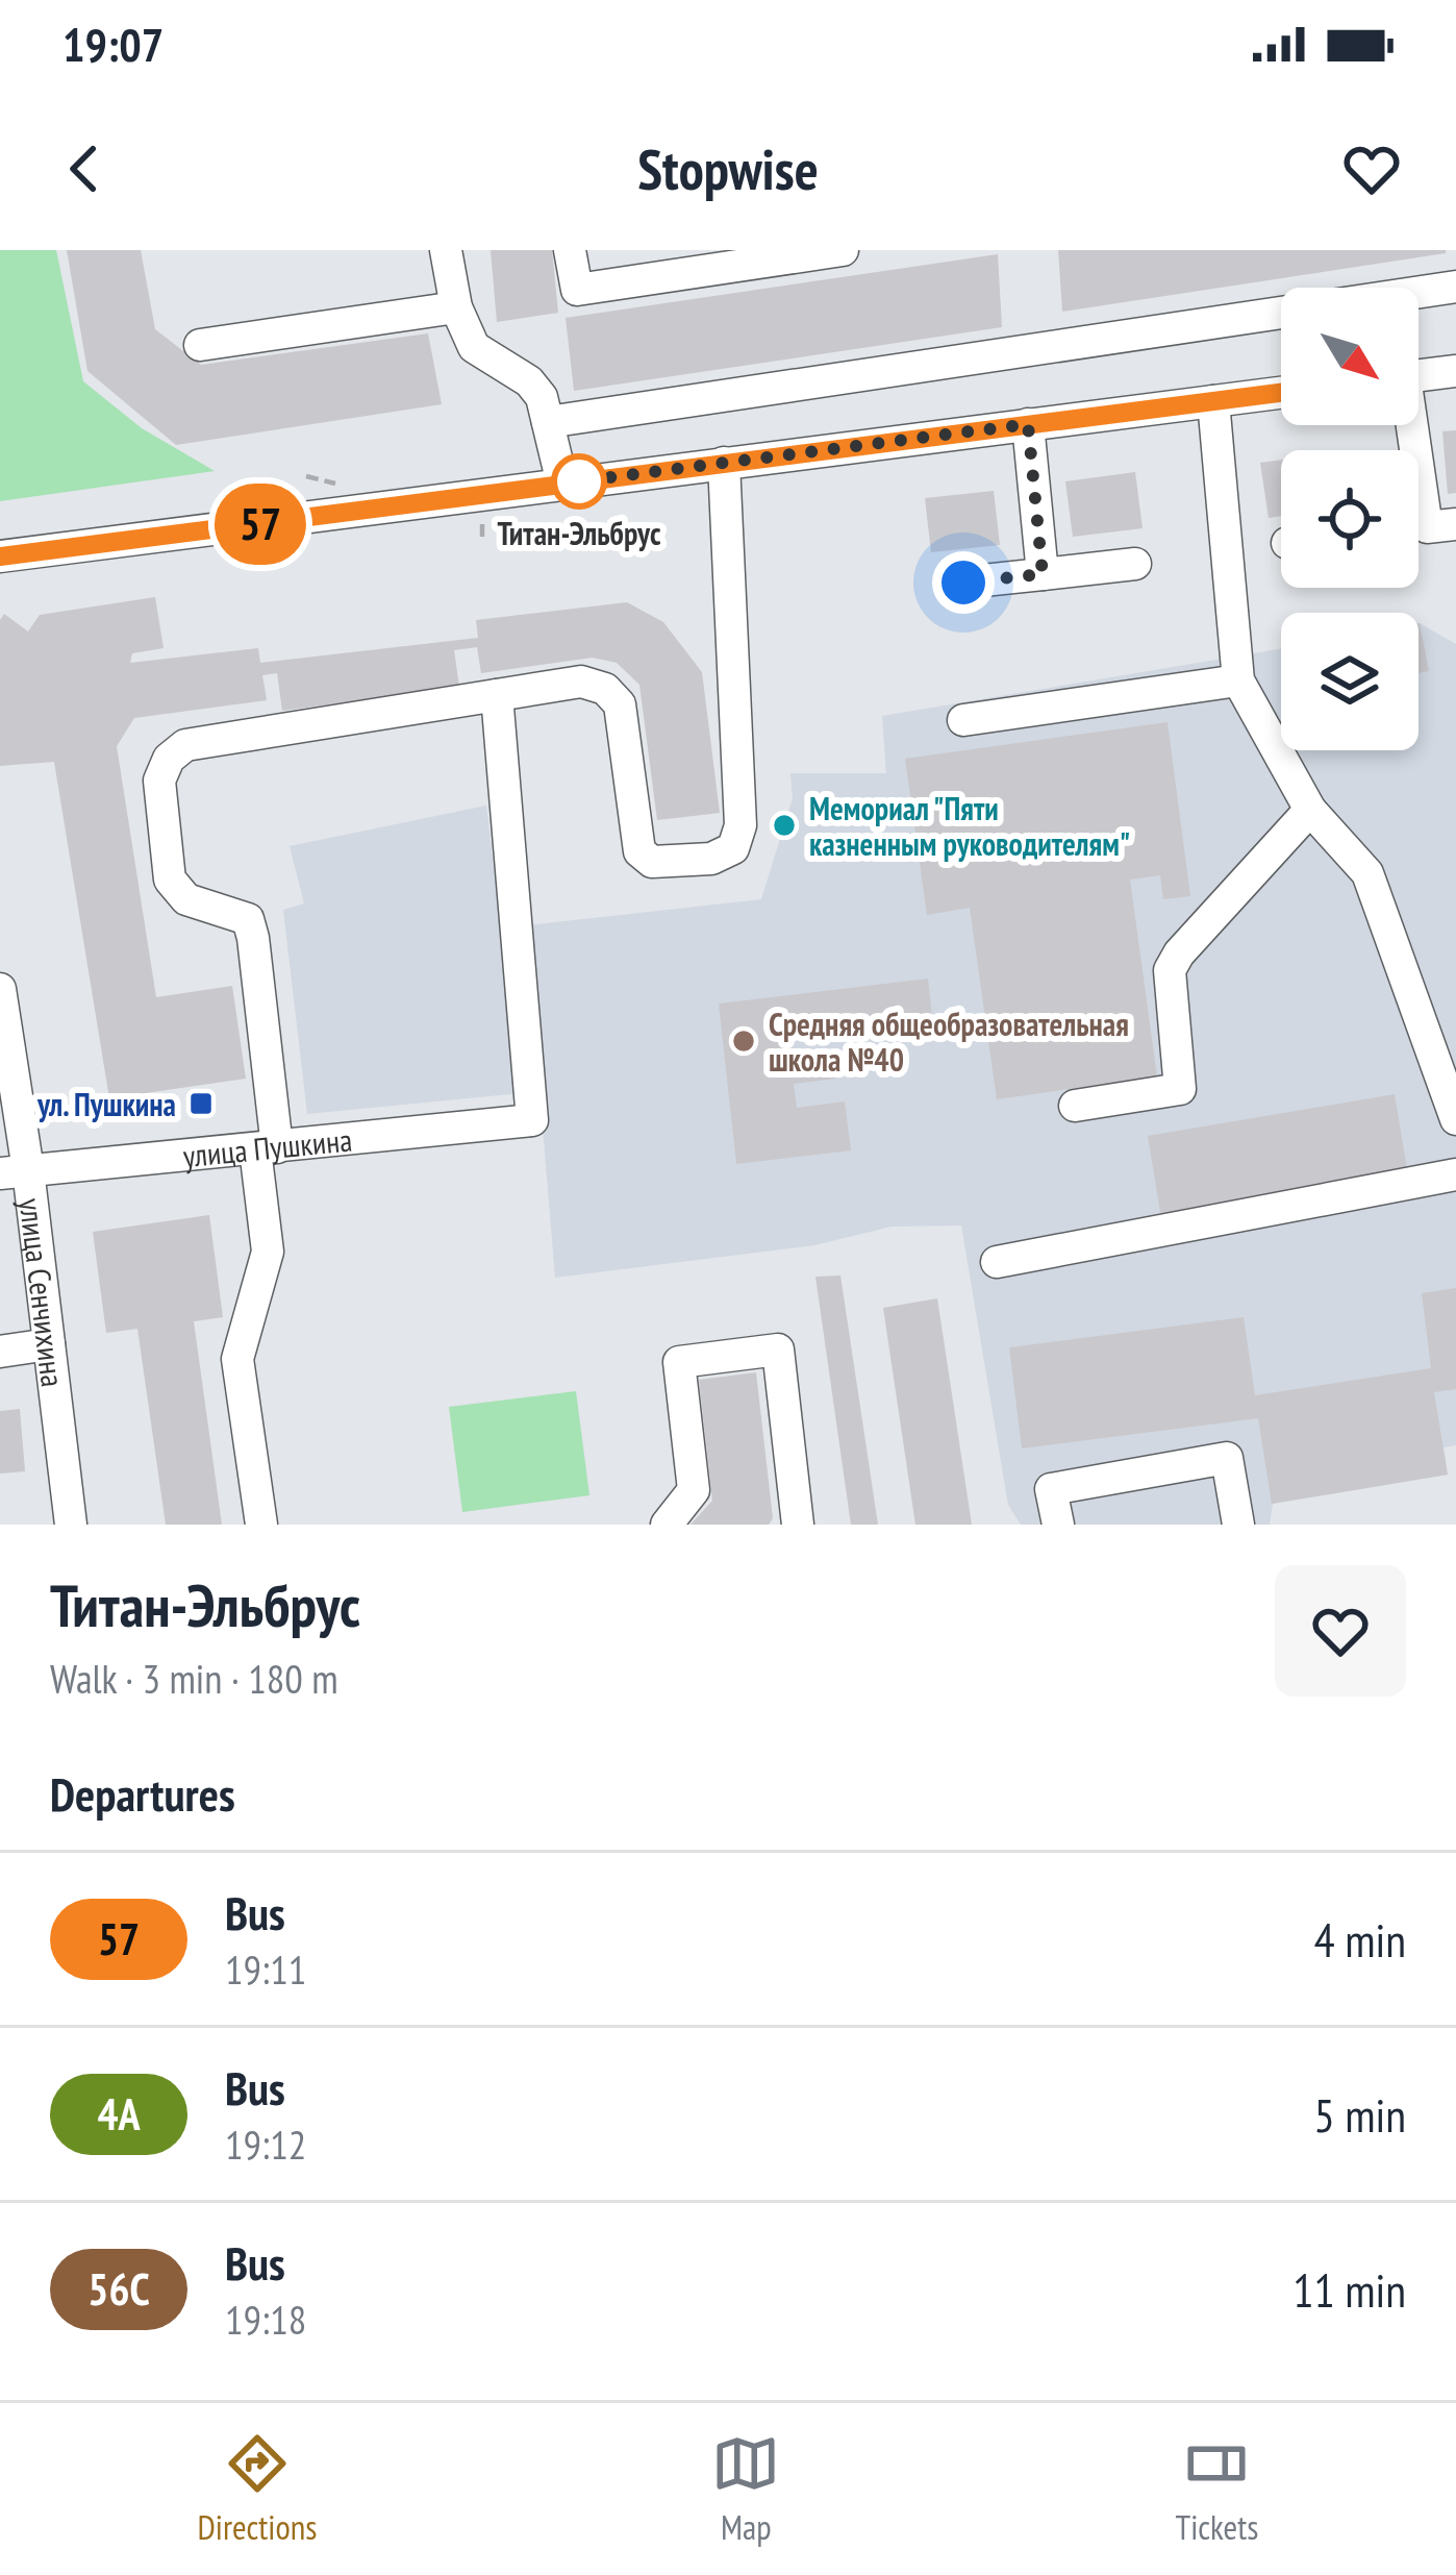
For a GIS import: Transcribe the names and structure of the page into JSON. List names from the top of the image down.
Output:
{
  "streets": {
    "street": ["улица Пушкина", "улица Сенчихина"]
  },
  "crossings": [
    ["улица Пушкина", "улица Сенчихина"]
  ],
  "places": {
    "other": ["Титан-Эльбрус", "Мемориал \"Пяти казненным руководителям\"", "Средняя общеобразовательная школа №40"],
    "transit": ["ул. Пушкина"]
  },
  "lines": ["bus line 57"],
  "north": "bottom right",
  "page": {
    "status": "19:07",
    "header": "Stopwise",
    "on_map": "57",
    "heading": [
      ["Титан-Эльбрус", "Walk · 3 min · 180 m"],
      "Departures"
    ],
    "list": [
      {
        "mark": "57",
        "name": "Bus",
        "note": "19:11",
        "value": "4 min"
      },
      {
        "mark": "4А",
        "name": "Bus",
        "note": "19:12",
        "value": "5 min"
      },
      {
        "mark": "56С",
        "name": "Bus",
        "note": "19:18",
        "value": "11 min"
      }
    ],
    "tabs": ["Directions", "Map", "Tickets"]
  }
}
